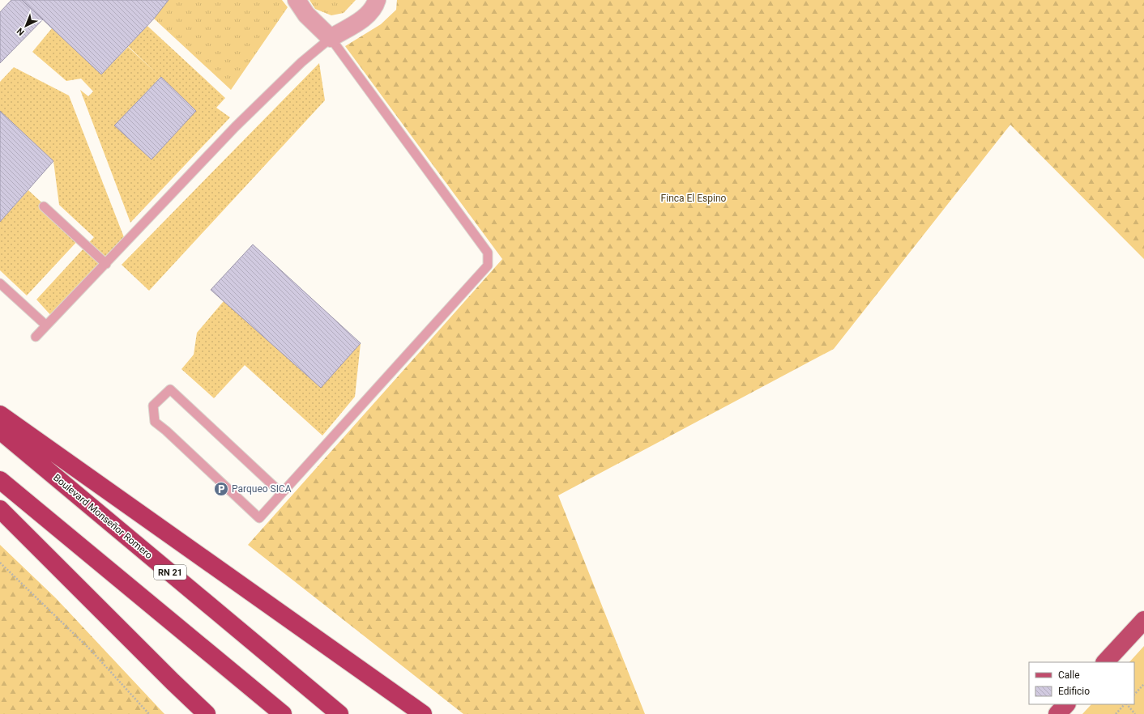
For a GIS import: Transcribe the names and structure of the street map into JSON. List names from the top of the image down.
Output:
{
  "streets": {
    "highway": ["Boulevard Monseñor Romero", "RN 21"]
  },
  "parks": ["Finca El Espino"],
  "places": {
    "parking": ["Parqueo SICA"]
  },
  "legend": ["Calle", "Edificio"],
  "north": "bottom left"
}
